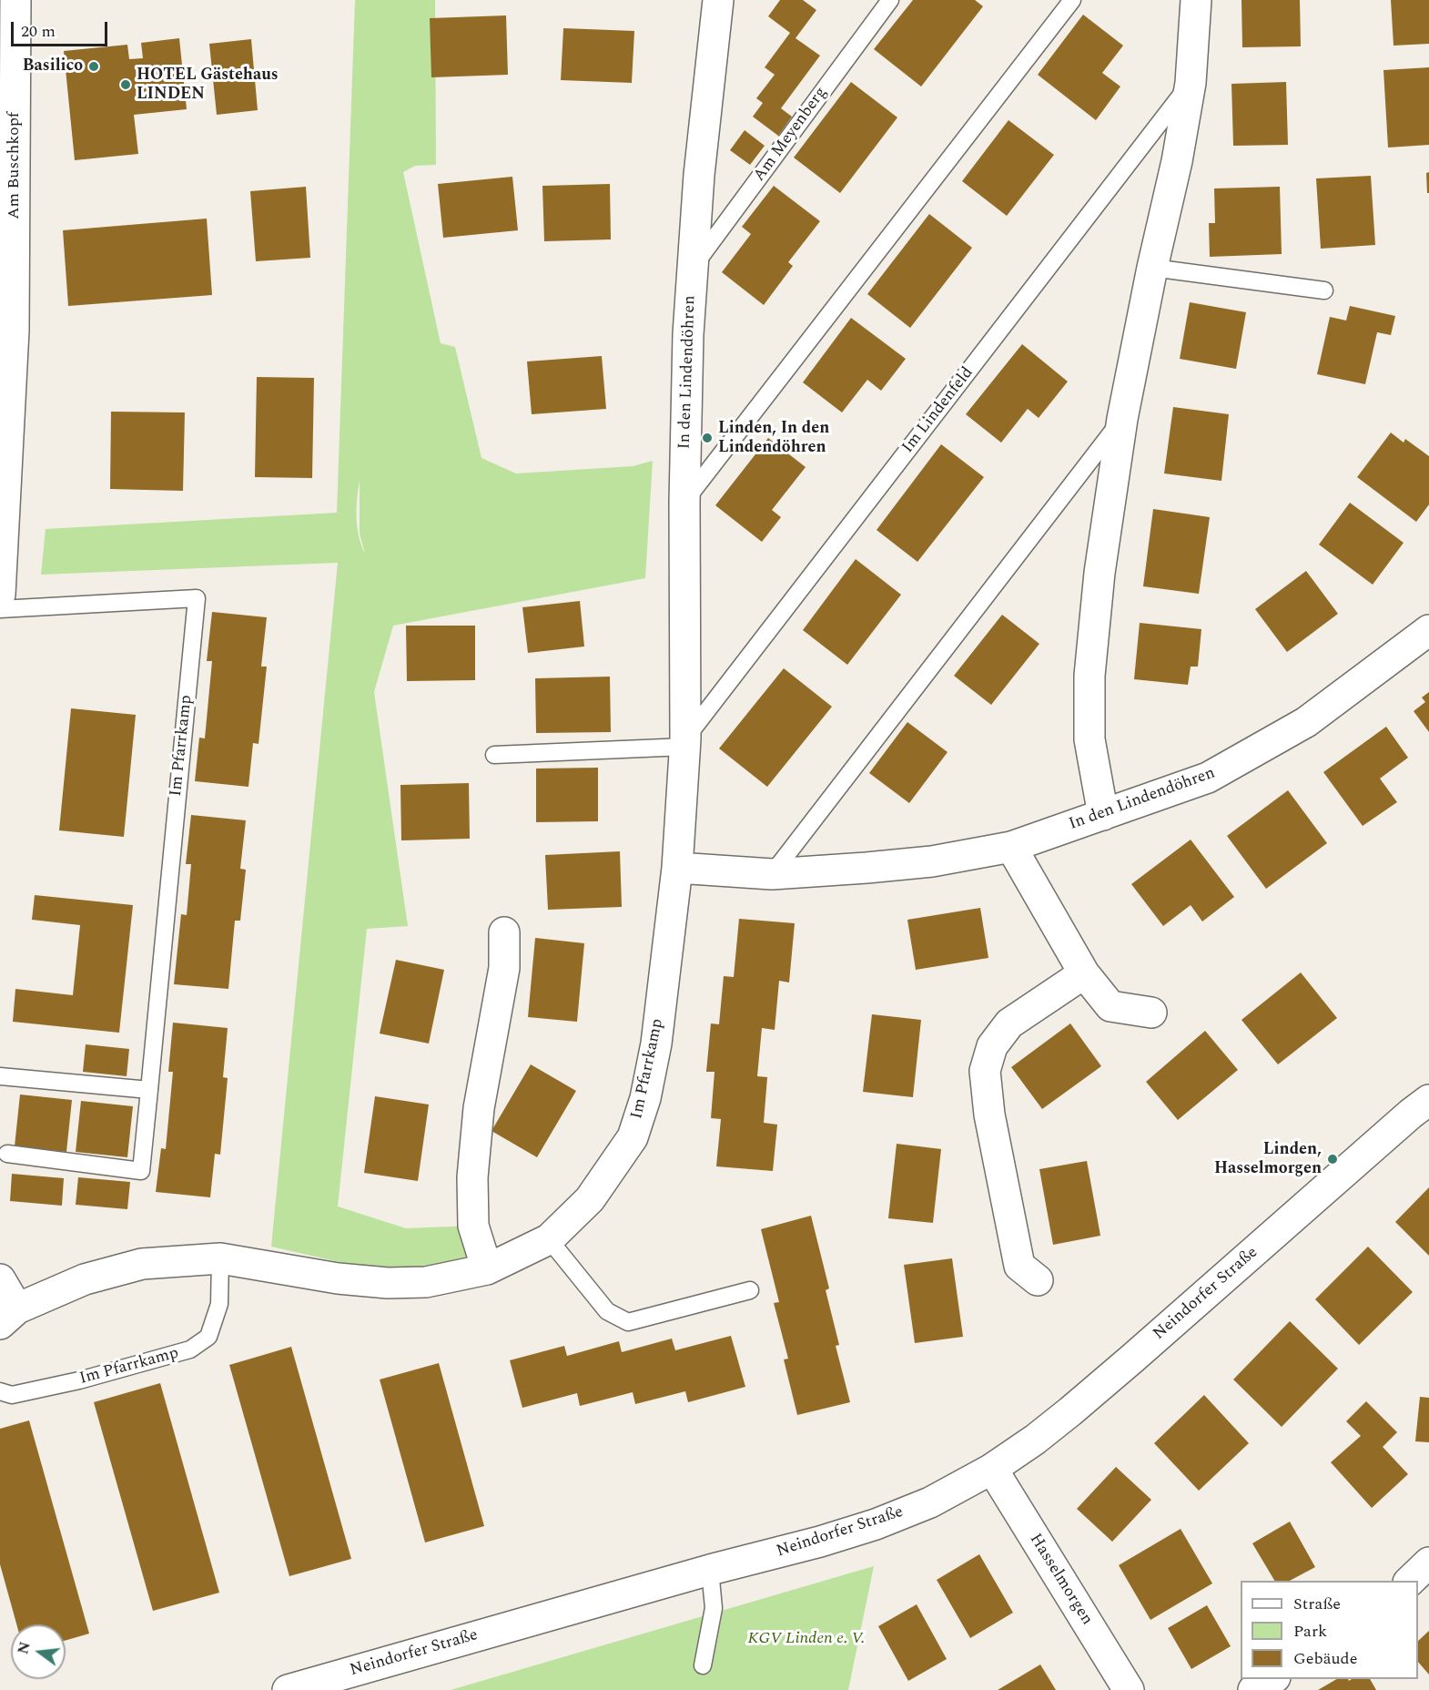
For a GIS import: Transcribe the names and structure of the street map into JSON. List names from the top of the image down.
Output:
{
  "streets": {
    "street": [
      "Am Buschkopf",
      "In den Lindendöhren",
      "Im Pfarrkamp",
      "Neindorfer Straße",
      "Hasselmorgen"
    ],
    "lane": ["Am Meyenberg", "Im Lindenfeld"]
  },
  "crossings": [
    ["Am Meyenberg", "In den Lindendöhren"],
    ["In den Lindendöhren", "Im Lindenfeld"],
    ["In den Lindendöhren", "Im Pfarrkamp"],
    ["Neindorfer Straße", "Hasselmorgen"]
  ],
  "parks": ["KGV Linden e. V."],
  "places": [
    "Basilico",
    "HOTEL Gästehaus LINDEN",
    "Linden, In den Lindendöhren",
    "Linden, Hasselmorgen"
  ],
  "legend": ["Straße", "Park", "Gebäude"],
  "scale_bar": "20 m",
  "north": "left"
}
